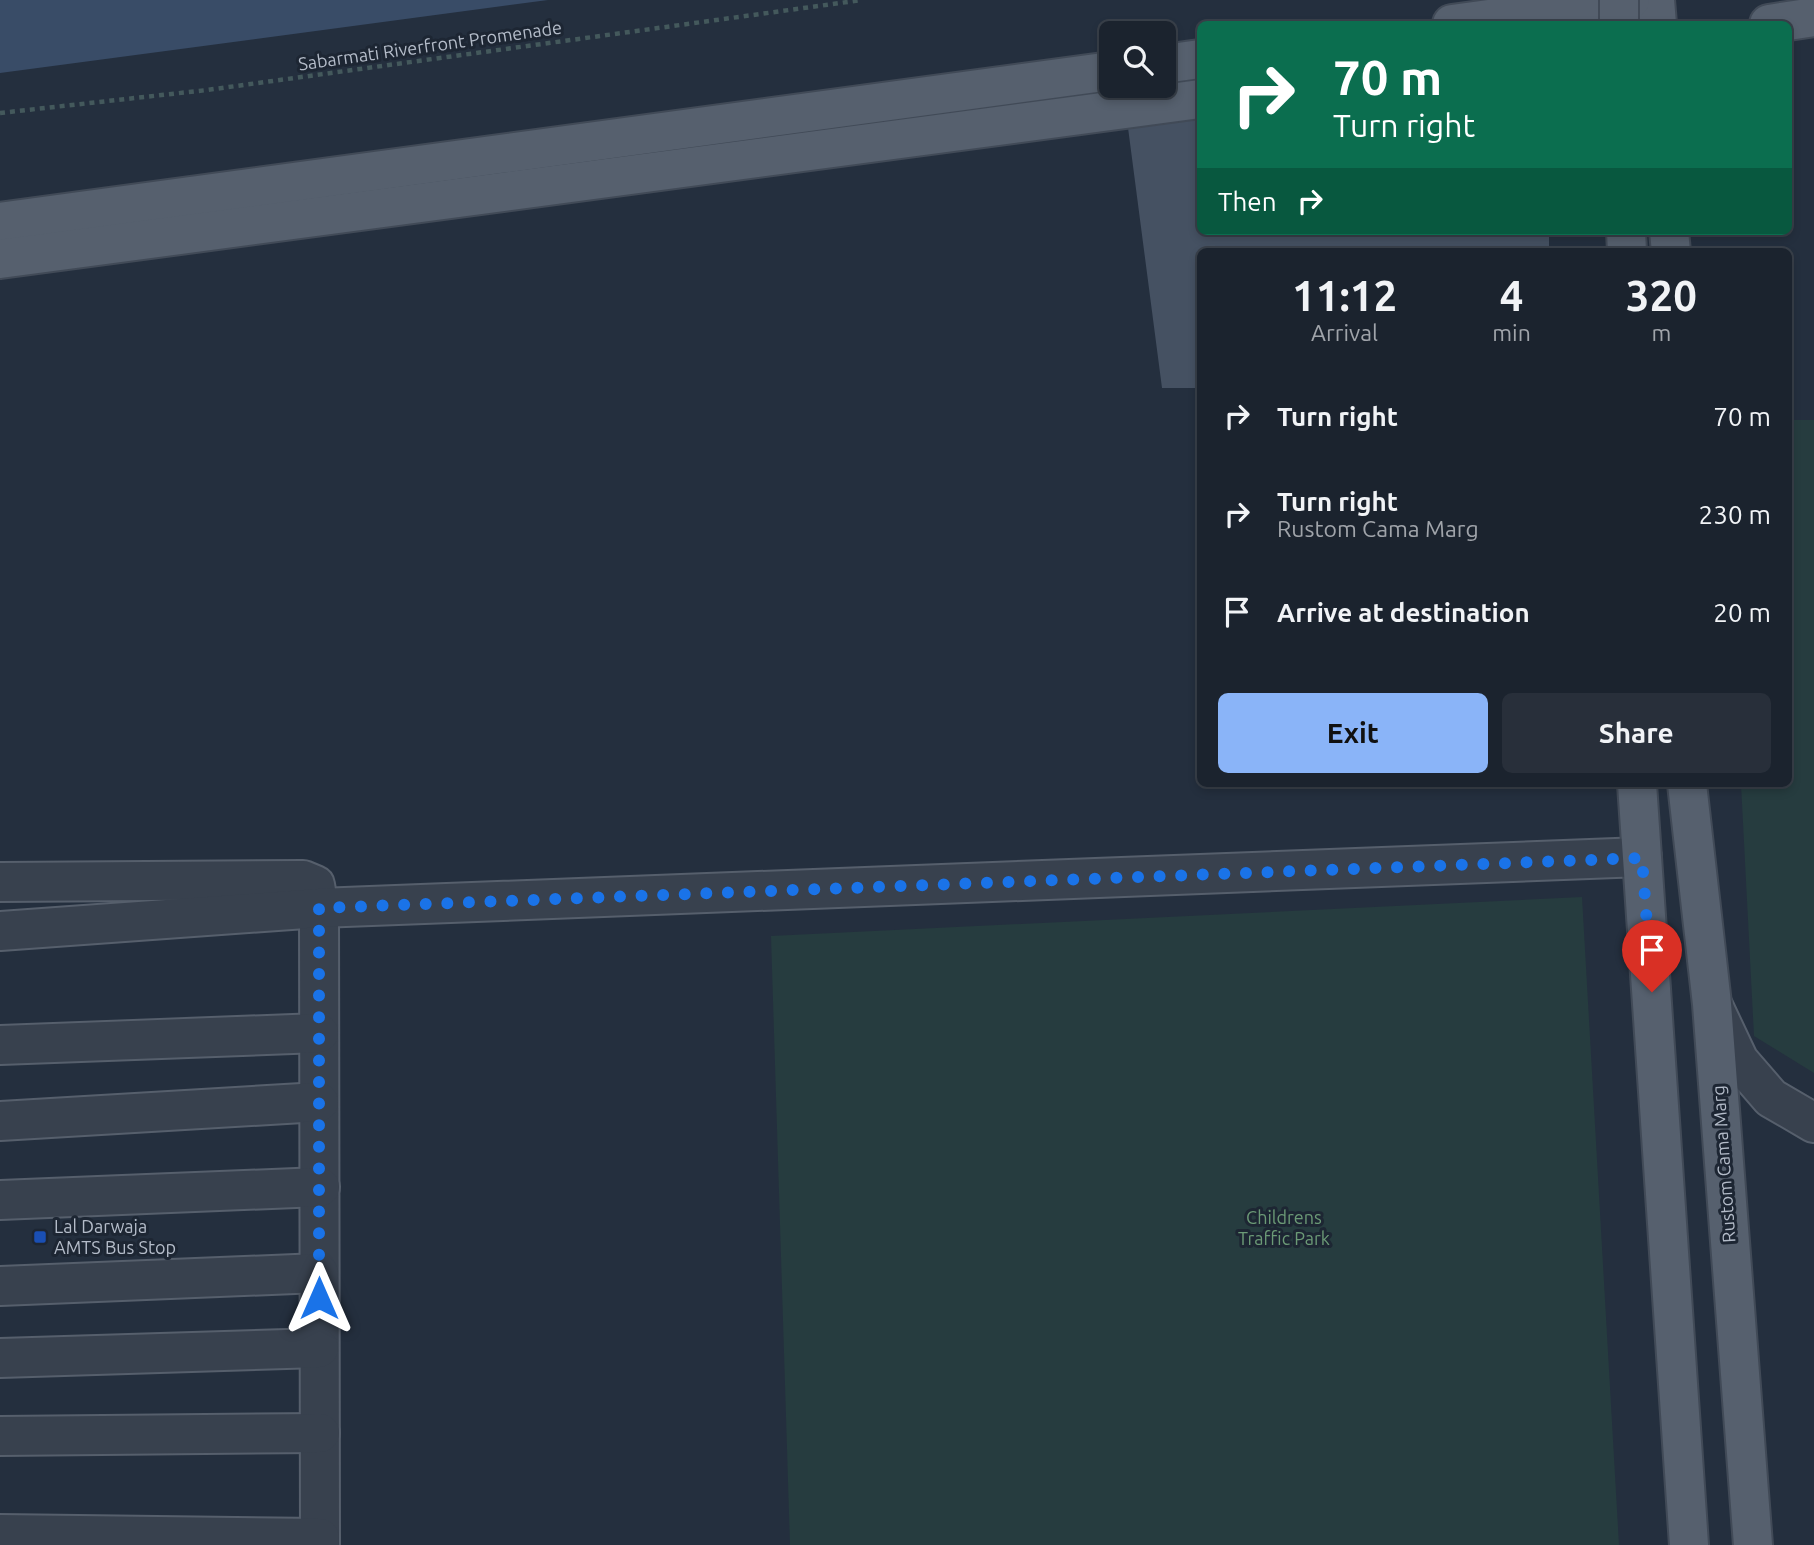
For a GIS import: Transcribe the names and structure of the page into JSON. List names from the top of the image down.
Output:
{
  "streets": {
    "main road": ["Rustom Cama Marg"],
    "path": ["Sabarmati Riverfront Promenade"]
  },
  "parks": ["Childrens Traffic Park"],
  "places": {
    "transit": ["Lal Darwaja AMTS Bus Stop"]
  },
  "page": {
    "turn": ["70 m", "Turn right"],
    "then": "Then",
    "eta": [
      "11:12",
      "Arrival",
      "4",
      "min",
      "320",
      "m"
    ],
    "list": [
      {
        "name": "Turn right",
        "value": "70 m"
      },
      {
        "name": "Turn right",
        "note": "Rustom Cama Marg",
        "value": "230 m"
      },
      {
        "name": "Arrive at destination",
        "value": "20 m"
      }
    ],
    "buttons": ["Exit", "Share"]
  }
}
